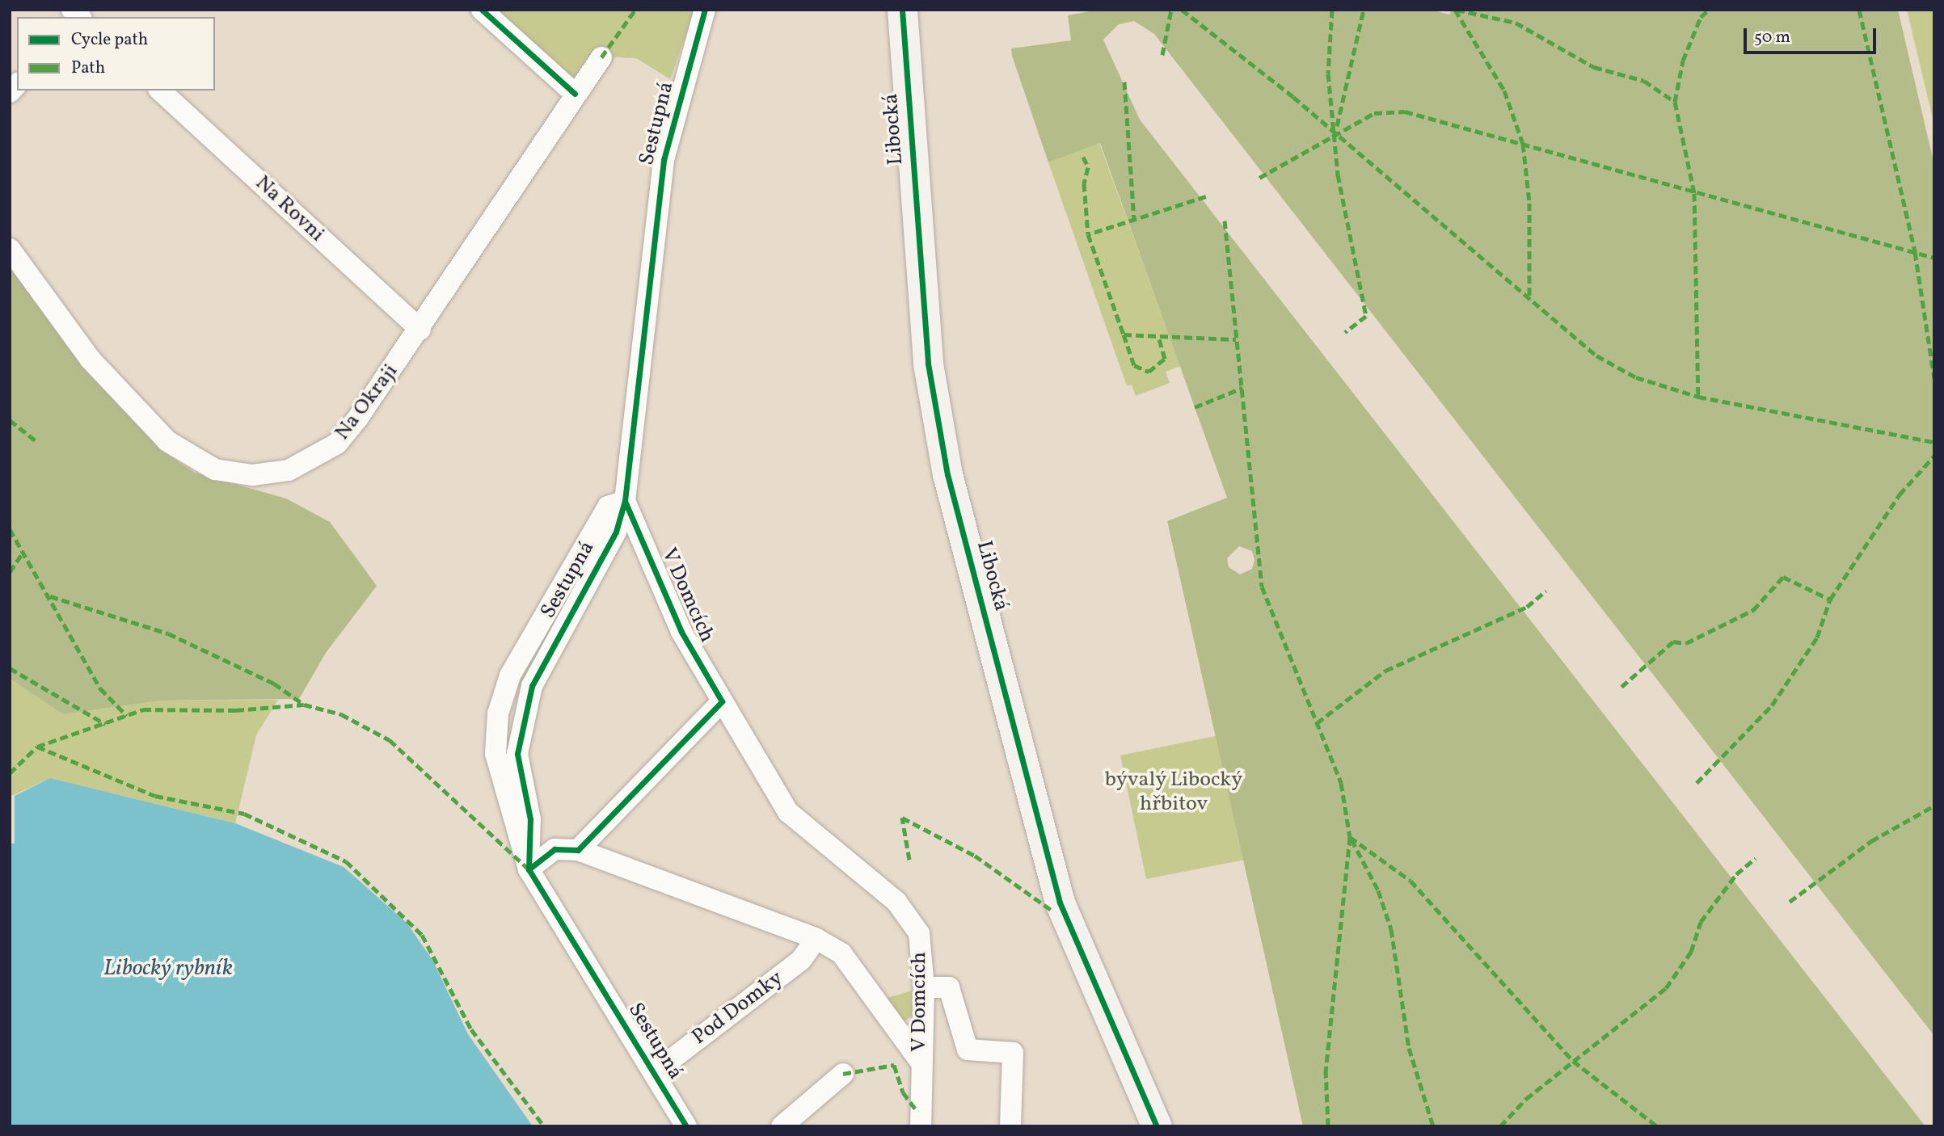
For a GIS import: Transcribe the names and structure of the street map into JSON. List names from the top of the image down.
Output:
{
  "streets": {
    "street": [
      "Sestupná",
      "Libocká",
      "Na Rovni",
      "Na Okraji",
      "V Domcích",
      "Pod Domky"
    ]
  },
  "crossings": [
    ["Sestupná", "V Domcích"],
    ["Sestupná", "Pod Domky"],
    ["Na Rovni", "Na Okraji"]
  ],
  "water": ["Libocký rybník"],
  "parks": ["bývalý Libocký hřbitov"],
  "legend": ["Cycle path", "Path"],
  "scale_bar": "50 m"
}
